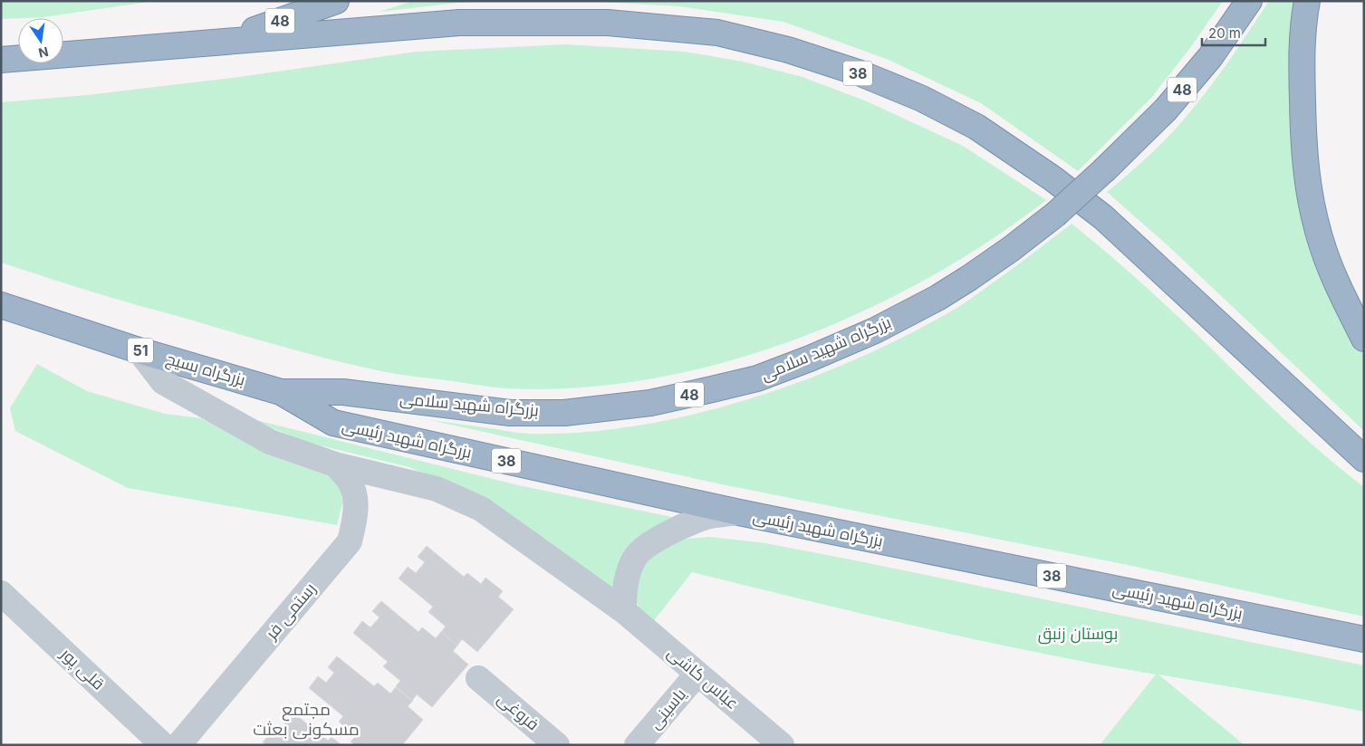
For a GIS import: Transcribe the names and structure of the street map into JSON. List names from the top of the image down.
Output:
{
  "streets": {
    "highway": [
      "48",
      "38",
      "بزرگراه شهید سلامی",
      "51",
      "بزرگراه بسیج",
      "بزرگراه شهید رئیسی"
    ],
    "street": [
      "رستمی فر",
      "قلی پور",
      "عباس کاشی",
      "یاسینی",
      "فروغی"
    ]
  },
  "crossings": [
    ["48", "38"],
    ["بزرگراه شهید سلامی", "بزرگراه بسیج"],
    ["بزرگراه شهید سلامی", "بزرگراه شهید رئیسی"],
    ["بزرگراه بسیج", "بزرگراه شهید رئیسی"],
    ["بزرگراه بسیج", "عباس کاشی"],
    ["رستمی فر", "عباس کاشی"],
    ["عباس کاشی", "یاسینی"]
  ],
  "districts": ["مجتمع مسکونی بعثت"],
  "parks": ["بوستان زنبق"],
  "scale_bar": "20 m",
  "north": "bottom"
}
